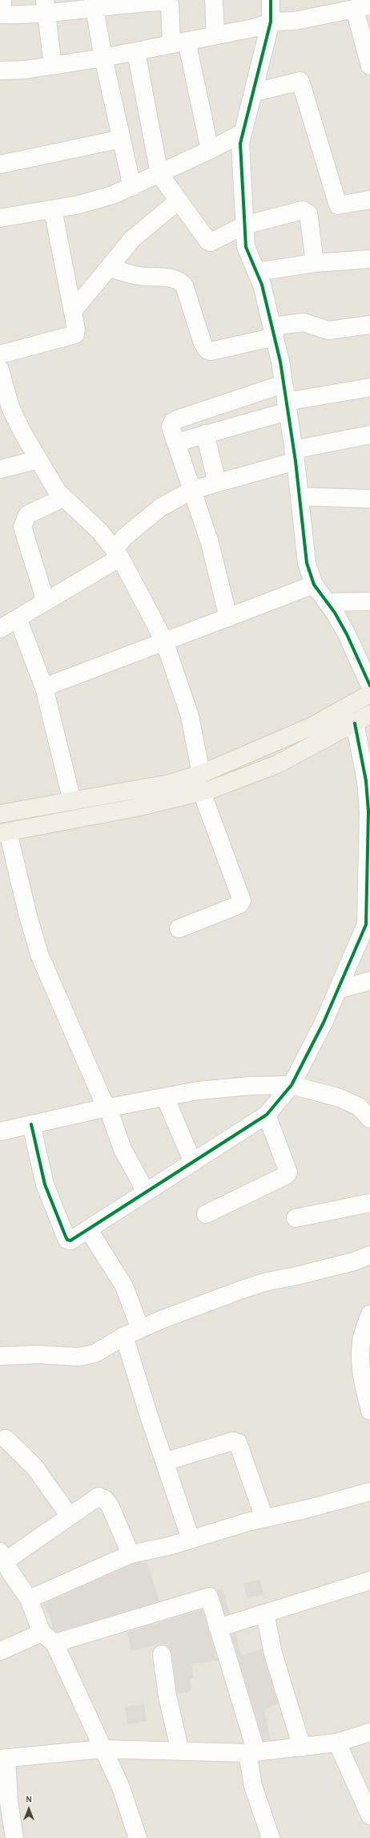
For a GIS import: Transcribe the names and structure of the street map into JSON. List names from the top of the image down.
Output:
{
  "north": "top"
}
